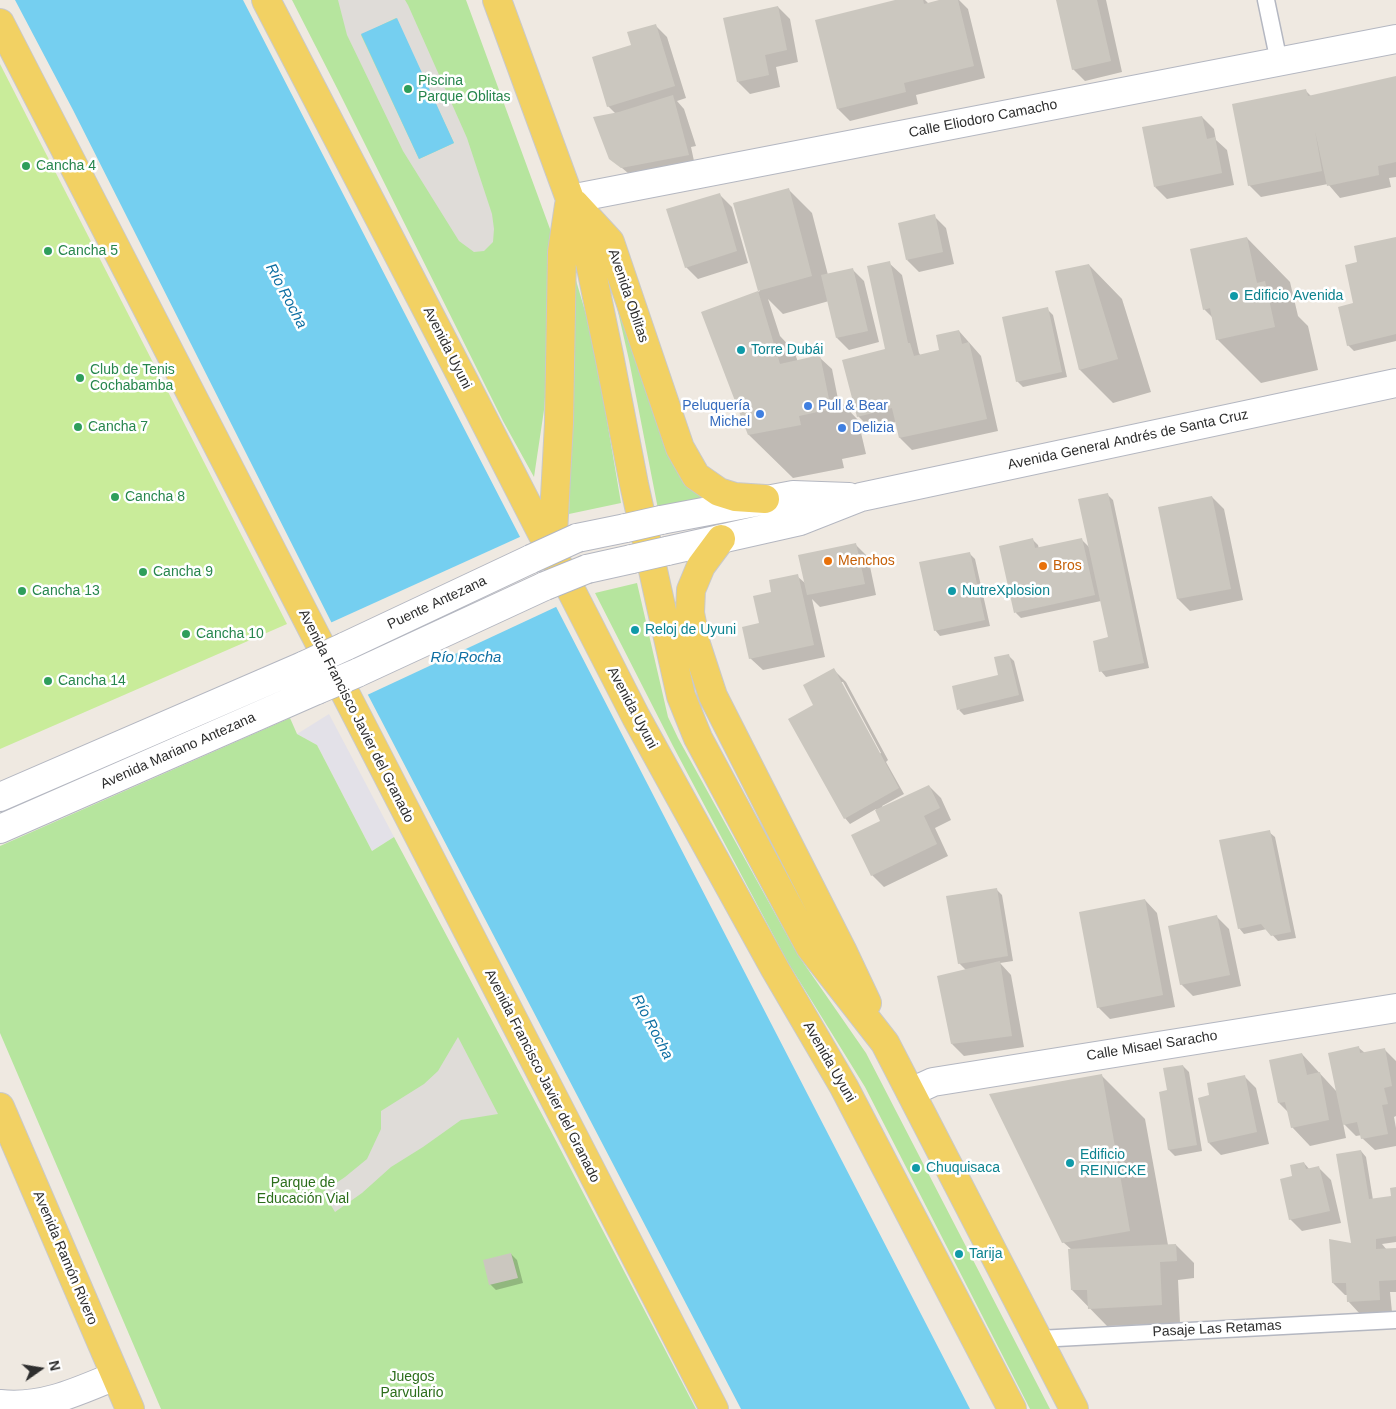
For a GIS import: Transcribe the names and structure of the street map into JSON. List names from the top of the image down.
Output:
{
  "streets": {
    "main road": [
      "Calle Eliodoro Camacho",
      "Avenida Oblitas",
      "Avenida Uyuni",
      "Avenida General Andrés de Santa Cruz",
      "Puente Antezana",
      "Avenida Francisco Javier del Granado",
      "Avenida Mariano Antezana",
      "Calle Misael Saracho",
      "Avenida Ramón Rivero"
    ],
    "lane": ["Pasaje Las Retamas"]
  },
  "crossings": [
    ["Calle Eliodoro Camacho", "Avenida Oblitas"],
    ["Avenida Oblitas", "Avenida General Andrés de Santa Cruz"],
    ["Avenida Uyuni", "Avenida General Andrés de Santa Cruz"],
    ["Avenida Uyuni", "Puente Antezana"],
    ["Avenida General Andrés de Santa Cruz", "Puente Antezana"],
    ["Avenida General Andrés de Santa Cruz", "Avenida Mariano Antezana"],
    ["Puente Antezana", "Avenida Mariano Antezana"]
  ],
  "water": ["Río Rocha"],
  "parks": ["Parque de Educación Vial", "Juegos Parvulario"],
  "places": [
    "Piscina Parque Oblitas",
    "Cancha 4",
    "Cancha 5",
    "Edificio Avenida",
    "Torre Dubái",
    "Club de Tenis Cochabamba",
    "Pull & Bear",
    "Peluquería Michel",
    "Cancha 7",
    "Delizia",
    "Cancha 8",
    "Menchos",
    "Bros",
    "Cancha 9",
    "Cancha 13",
    "NutreXplosion",
    "Reloj de Uyuni",
    "Cancha 10",
    "Cancha 14",
    "Edificio REINICKE",
    "Chuquisaca",
    "Tarija"
  ],
  "north": "right"
}
